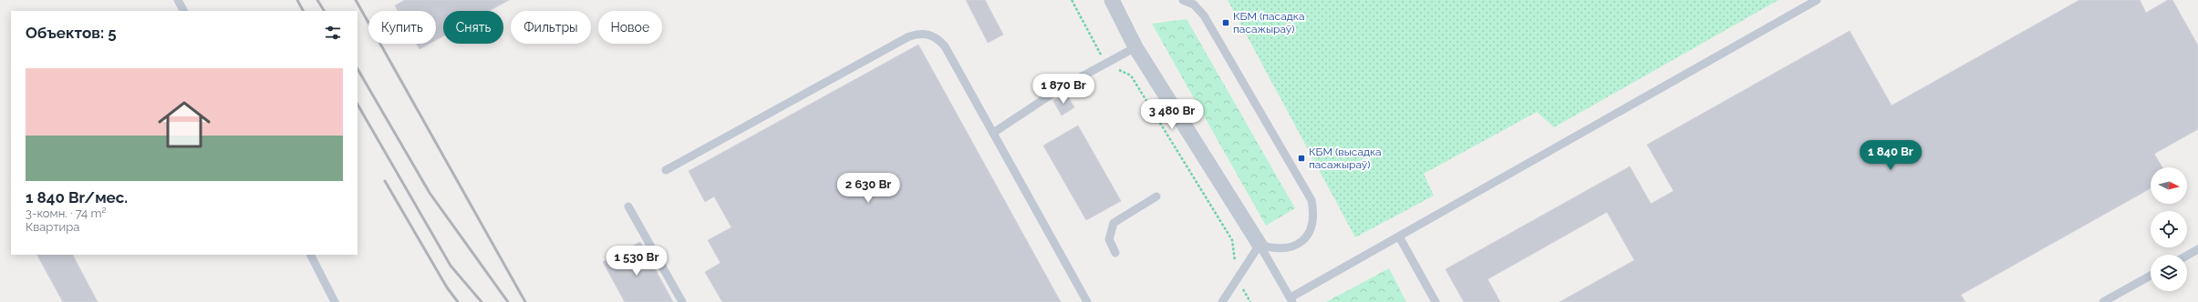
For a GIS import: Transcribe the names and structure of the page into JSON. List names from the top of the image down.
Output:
{
  "places": {
    "transit": ["КБМ (пасадка пасажыраў)", "КБМ (высадка пасажыраў)"]
  },
  "north": "right",
  "page": {
    "chip": [
      "Купить",
      "Снять",
      "Фильтры",
      "Новое"
    ],
    "heading": "Объектов: 5",
    "list": [
      {
        "name": "1 840 Br/мес.",
        "note": "3-комн. · 74 m² · Квартира"
      }
    ],
    "price": [
      "1 870 Br",
      "3 480 Br",
      "1 840 Br",
      "2 630 Br",
      "1 530 Br"
    ]
  }
}
